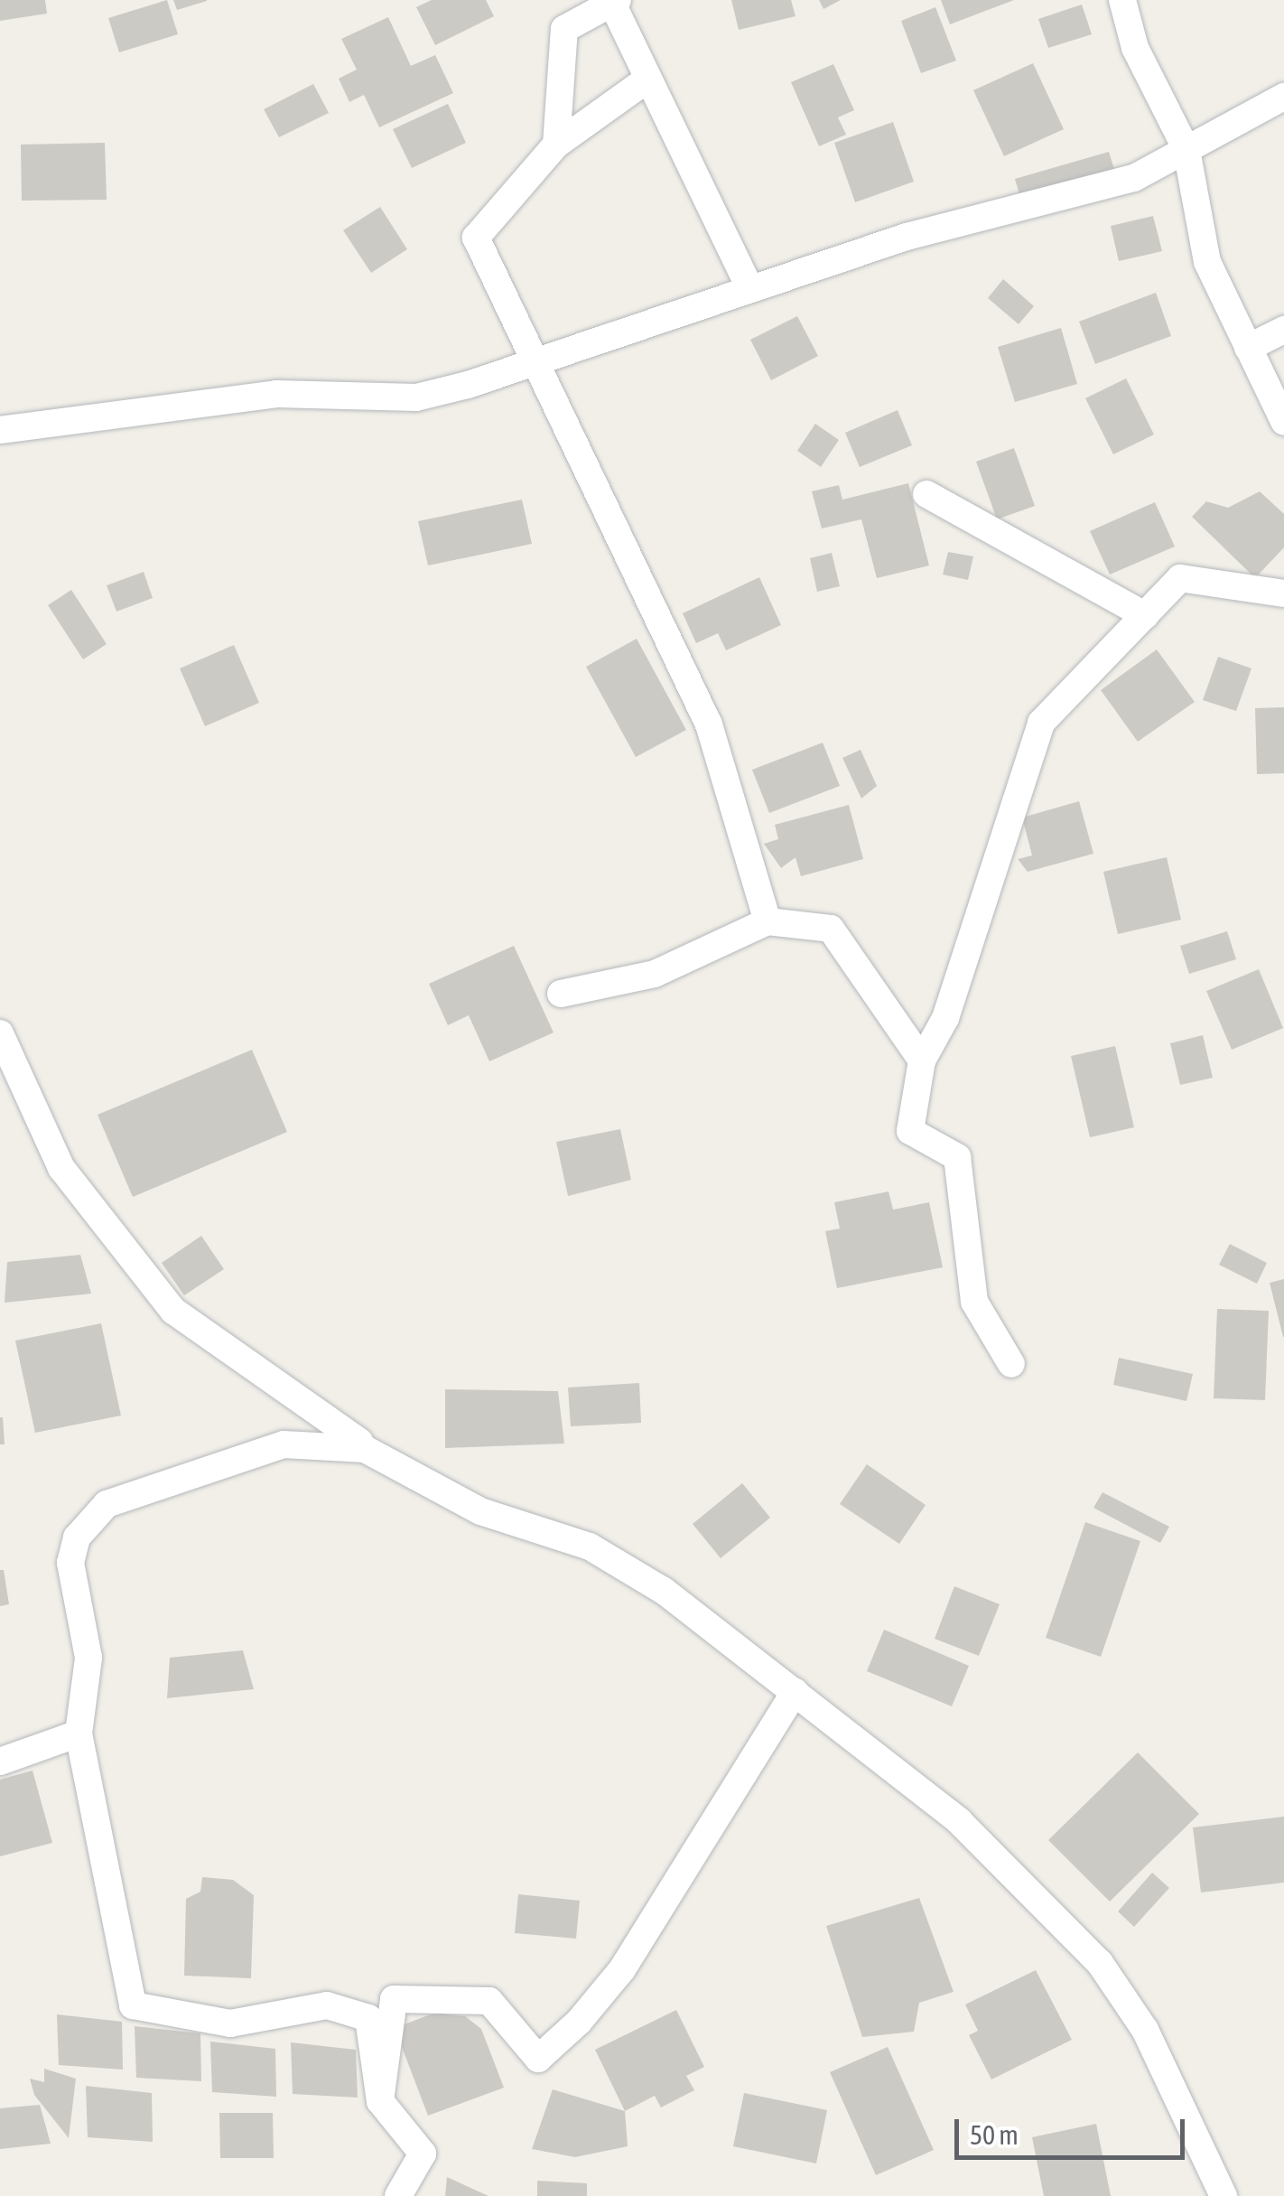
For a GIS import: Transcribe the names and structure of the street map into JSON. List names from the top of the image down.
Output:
{
  "scale_bar": "50 m"
}
